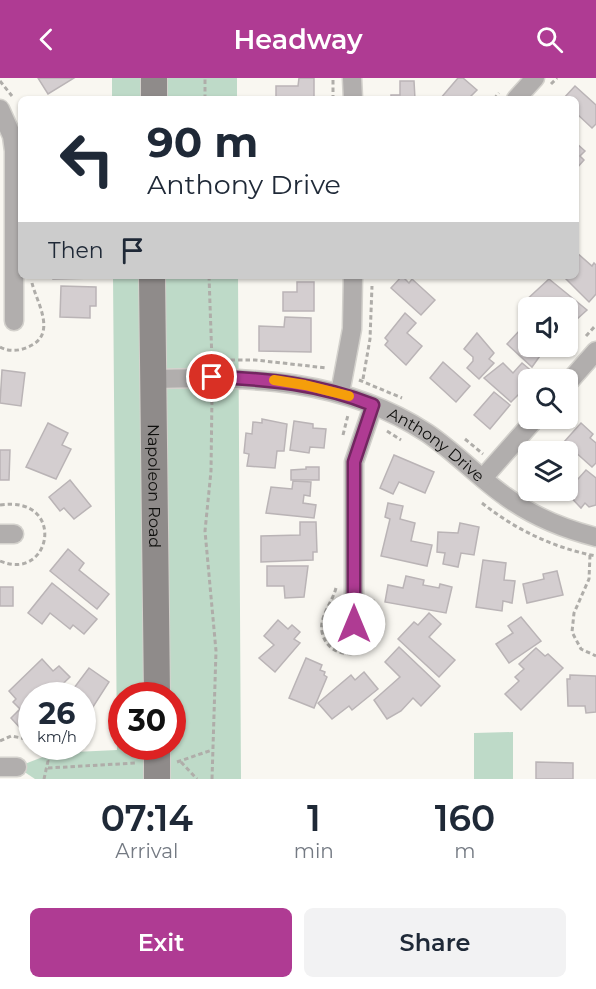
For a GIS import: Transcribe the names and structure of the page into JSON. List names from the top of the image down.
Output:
{
  "streets": {
    "main road": ["Napoleon Road"],
    "street": ["Anthony Drive"]
  },
  "crossings": [
    ["Anthony Drive", "Napoleon Road"]
  ],
  "page": {
    "header": "Headway",
    "turn": ["90 m", "Anthony Drive"],
    "then": "Then",
    "speed": "26 km/h",
    "limit": "30",
    "eta": [
      "07:14",
      "Arrival",
      "1",
      "min",
      "160",
      "m"
    ],
    "buttons": ["Exit", "Share"]
  }
}
